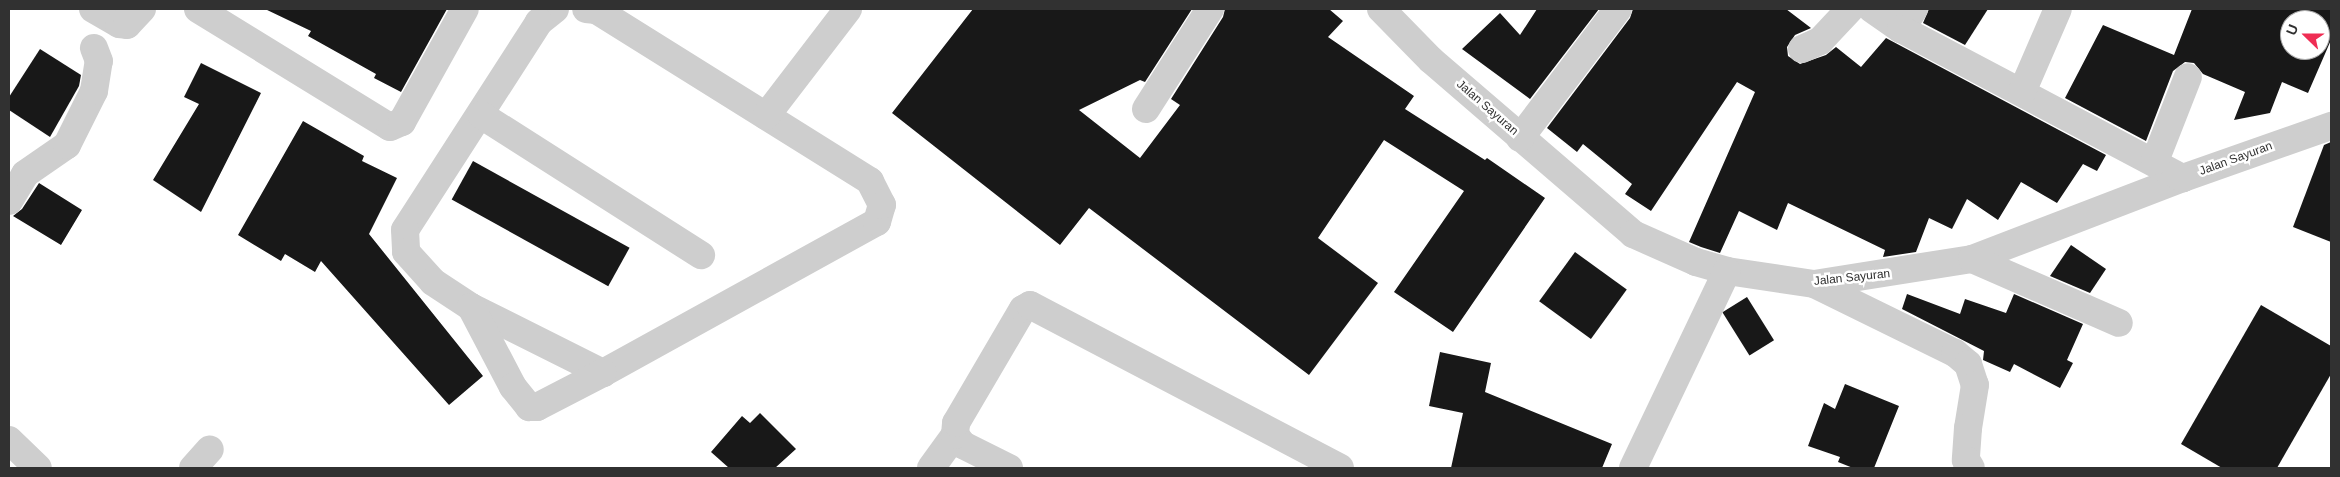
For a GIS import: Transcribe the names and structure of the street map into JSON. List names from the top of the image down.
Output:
{
  "streets": {
    "street": ["Jalan Sayuran"]
  },
  "north": "left"
}
